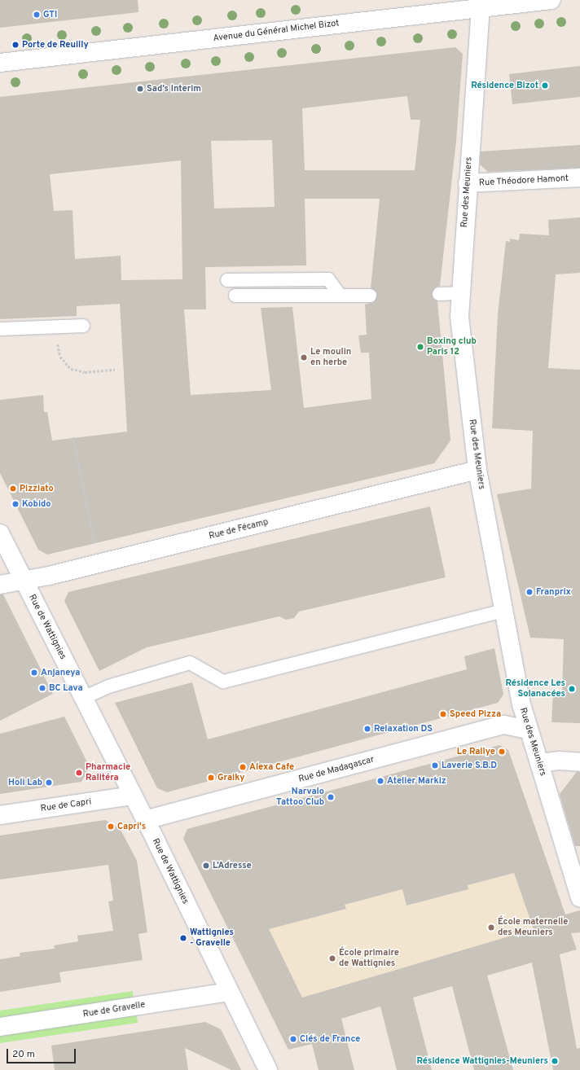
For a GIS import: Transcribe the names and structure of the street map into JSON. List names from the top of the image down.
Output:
{
  "streets": {
    "street": [
      "Avenue du Général Michel Bizot",
      "Rue Théodore Hamont",
      "Rue des Meuniers",
      "Rue de Fécamp",
      "Rue de Wattignies",
      "Rue de Madagascar",
      "Rue de Capri",
      "Rue de Gravelle"
    ]
  },
  "crossings": [
    ["Avenue du Général Michel Bizot", "Rue des Meuniers"],
    ["Rue Théodore Hamont", "Rue des Meuniers"],
    ["Rue des Meuniers", "Rue de Fécamp"],
    ["Rue des Meuniers", "Rue de Madagascar"],
    ["Rue de Fécamp", "Rue de Wattignies"],
    ["Rue de Wattignies", "Rue de Madagascar"],
    ["Rue de Wattignies", "Rue de Capri"],
    ["Rue de Wattignies", "Rue de Gravelle"]
  ],
  "places": [
    "GTI",
    "Porte de Reuilly",
    "Résidence Bizot",
    "Sad’s Interim",
    "Boxing club Paris 12",
    "Le moulin en herbe",
    "Pizziato",
    "Kobido",
    "Franprix",
    "Anjaneya",
    "BC Lava",
    "Résidence Les Solanacées",
    "Speed Pizza",
    "Relaxation DS",
    "Le Rallye",
    "Laverie S.B.D",
    "Alexa Cafe",
    "Pharmacie Ralitéra",
    "Graiky",
    "Atelier Markiz",
    "Holi Lab",
    "Narvalo Tattoo Club",
    "Capri's",
    "L’Adresse",
    "École maternelle des Meuniers",
    "Wattignies - Gravelle",
    "École primaire de Wattignies",
    "Clés de France",
    "Résidence Wattignies-Meuniers"
  ],
  "scale_bar": "20 m"
}
